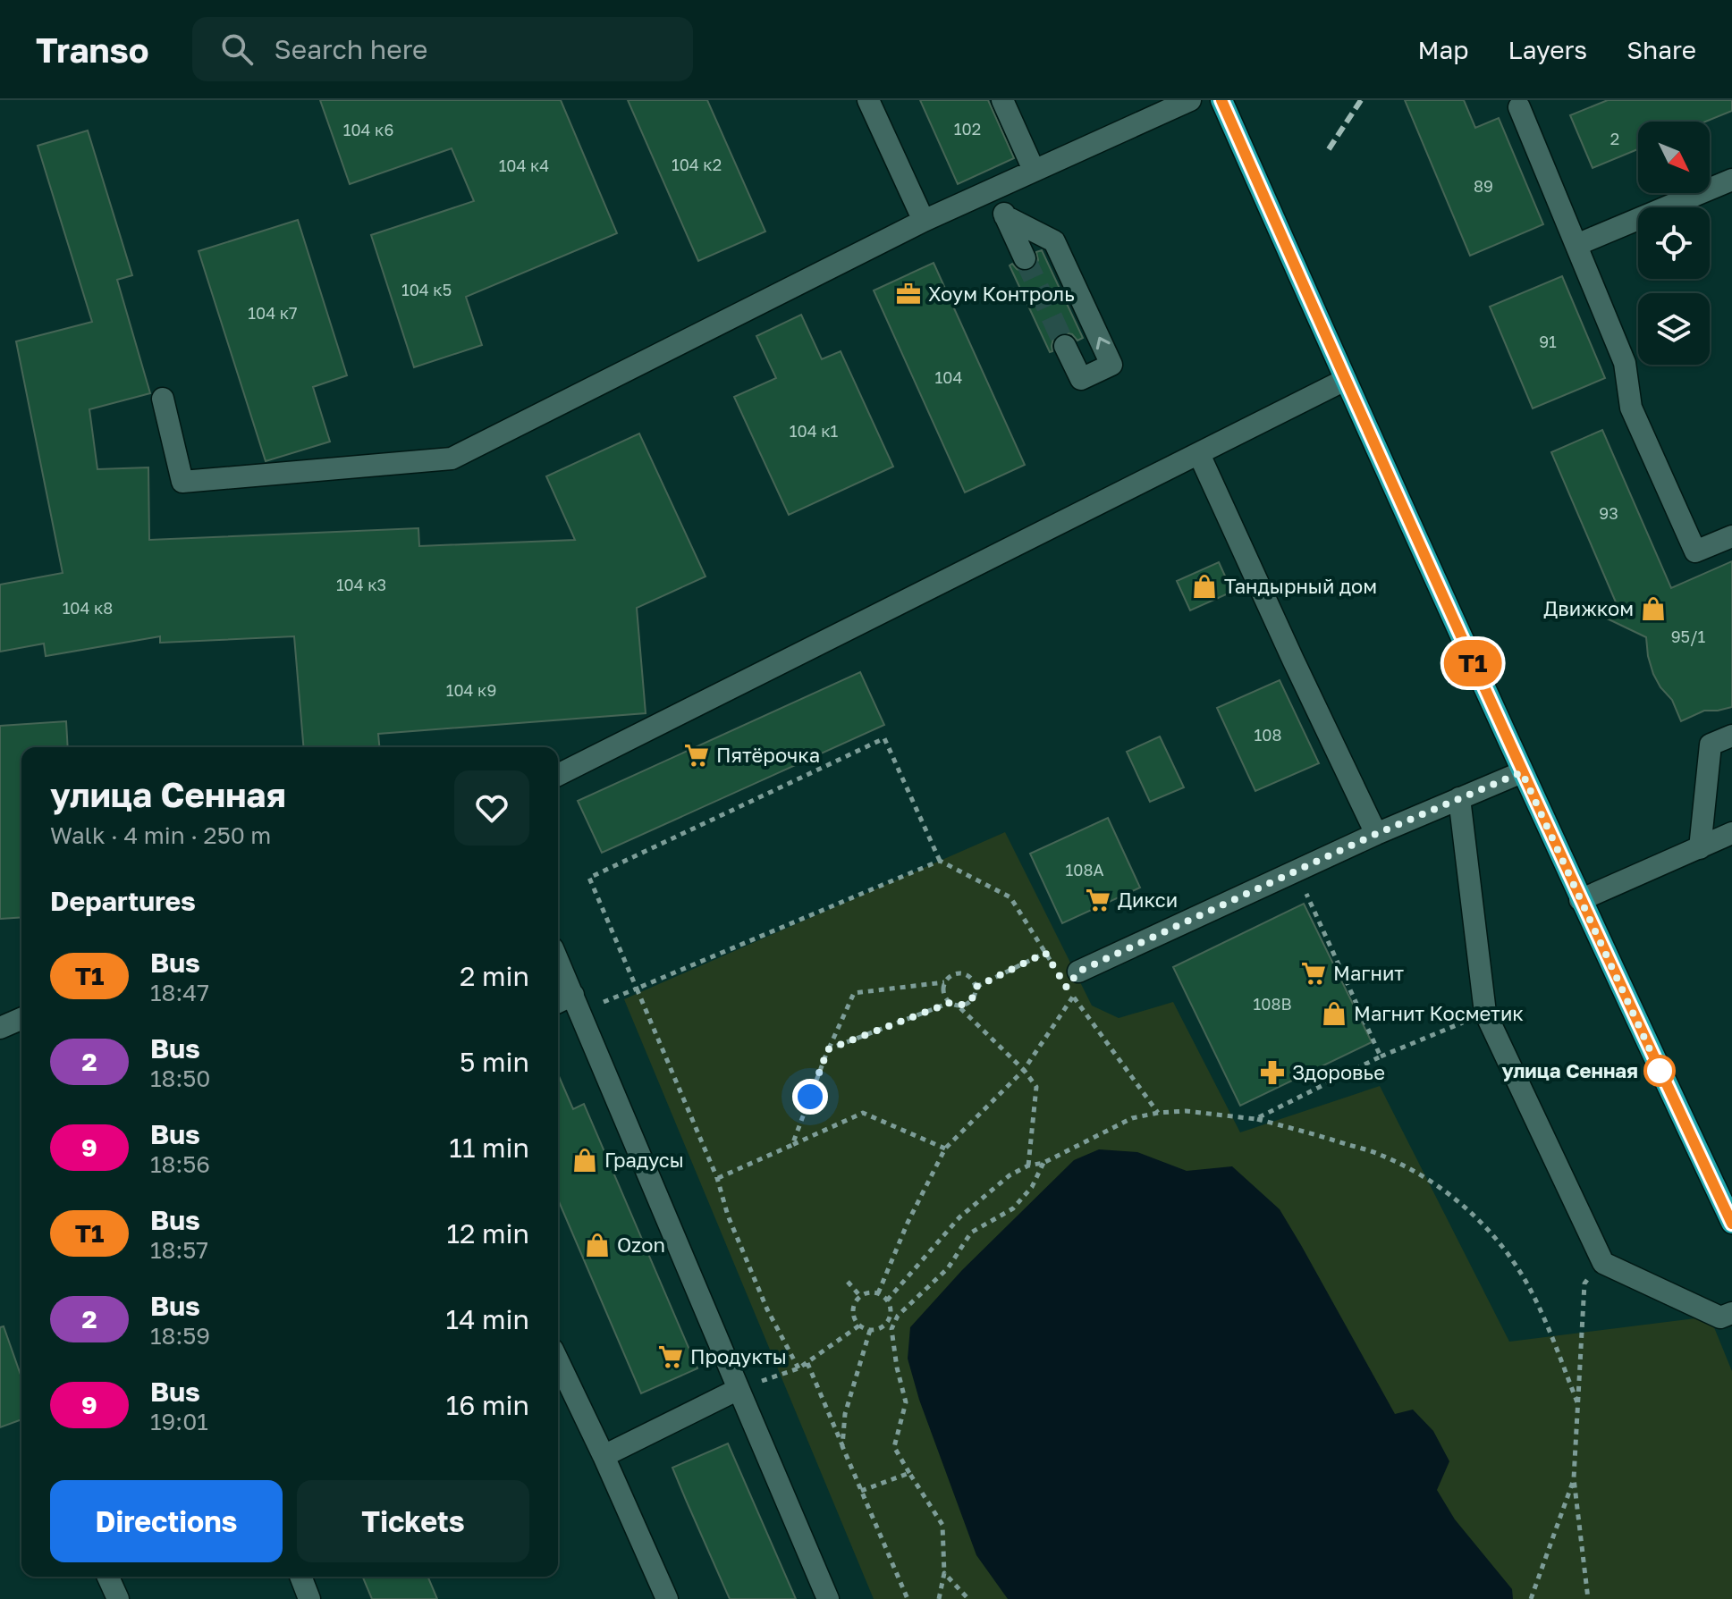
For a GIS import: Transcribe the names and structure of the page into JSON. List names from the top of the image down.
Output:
{
  "places": {
    "office": ["Хоум Контроль"],
    "shop": [
      "Тандырный дом",
      "Движком",
      "Магнит Косметик",
      "Градусы",
      "Ozon"
    ],
    "supermarket": [
      "Пятёрочка",
      "Дикси",
      "Магнит",
      "Продукты"
    ],
    "other": ["улица Сенная"],
    "pharmacy": ["Здоровье"]
  },
  "lines": ["bus line Т1"],
  "house_numbers": [
    "102",
    "104 к6",
    "2",
    "104 к2",
    "104 к4",
    "89",
    "104 к5",
    "104 к7",
    "91",
    "104",
    "104 к1",
    "93",
    "104 к3",
    "104 к8",
    "95/1",
    "104 к9",
    "108",
    "108А",
    "108В"
  ],
  "north": "bottom right",
  "page": {
    "header": "Transo",
    "search": "Search here",
    "nav": ["Map", "Layers", "Share"],
    "on_map": "Т1",
    "heading": [
      ["улица Сенная", "Walk · 4 min · 250 m"],
      "Departures"
    ],
    "list": [
      {
        "mark": "Т1",
        "name": "Bus",
        "note": "18:47",
        "value": "2 min"
      },
      {
        "mark": "2",
        "name": "Bus",
        "note": "18:50",
        "value": "5 min"
      },
      {
        "mark": "9",
        "name": "Bus",
        "note": "18:56",
        "value": "11 min"
      },
      {
        "mark": "Т1",
        "name": "Bus",
        "note": "18:57",
        "value": "12 min"
      },
      {
        "mark": "2",
        "name": "Bus",
        "note": "18:59",
        "value": "14 min"
      },
      {
        "mark": "9",
        "name": "Bus",
        "note": "19:01",
        "value": "16 min"
      }
    ],
    "buttons": ["Directions", "Tickets"]
  }
}
